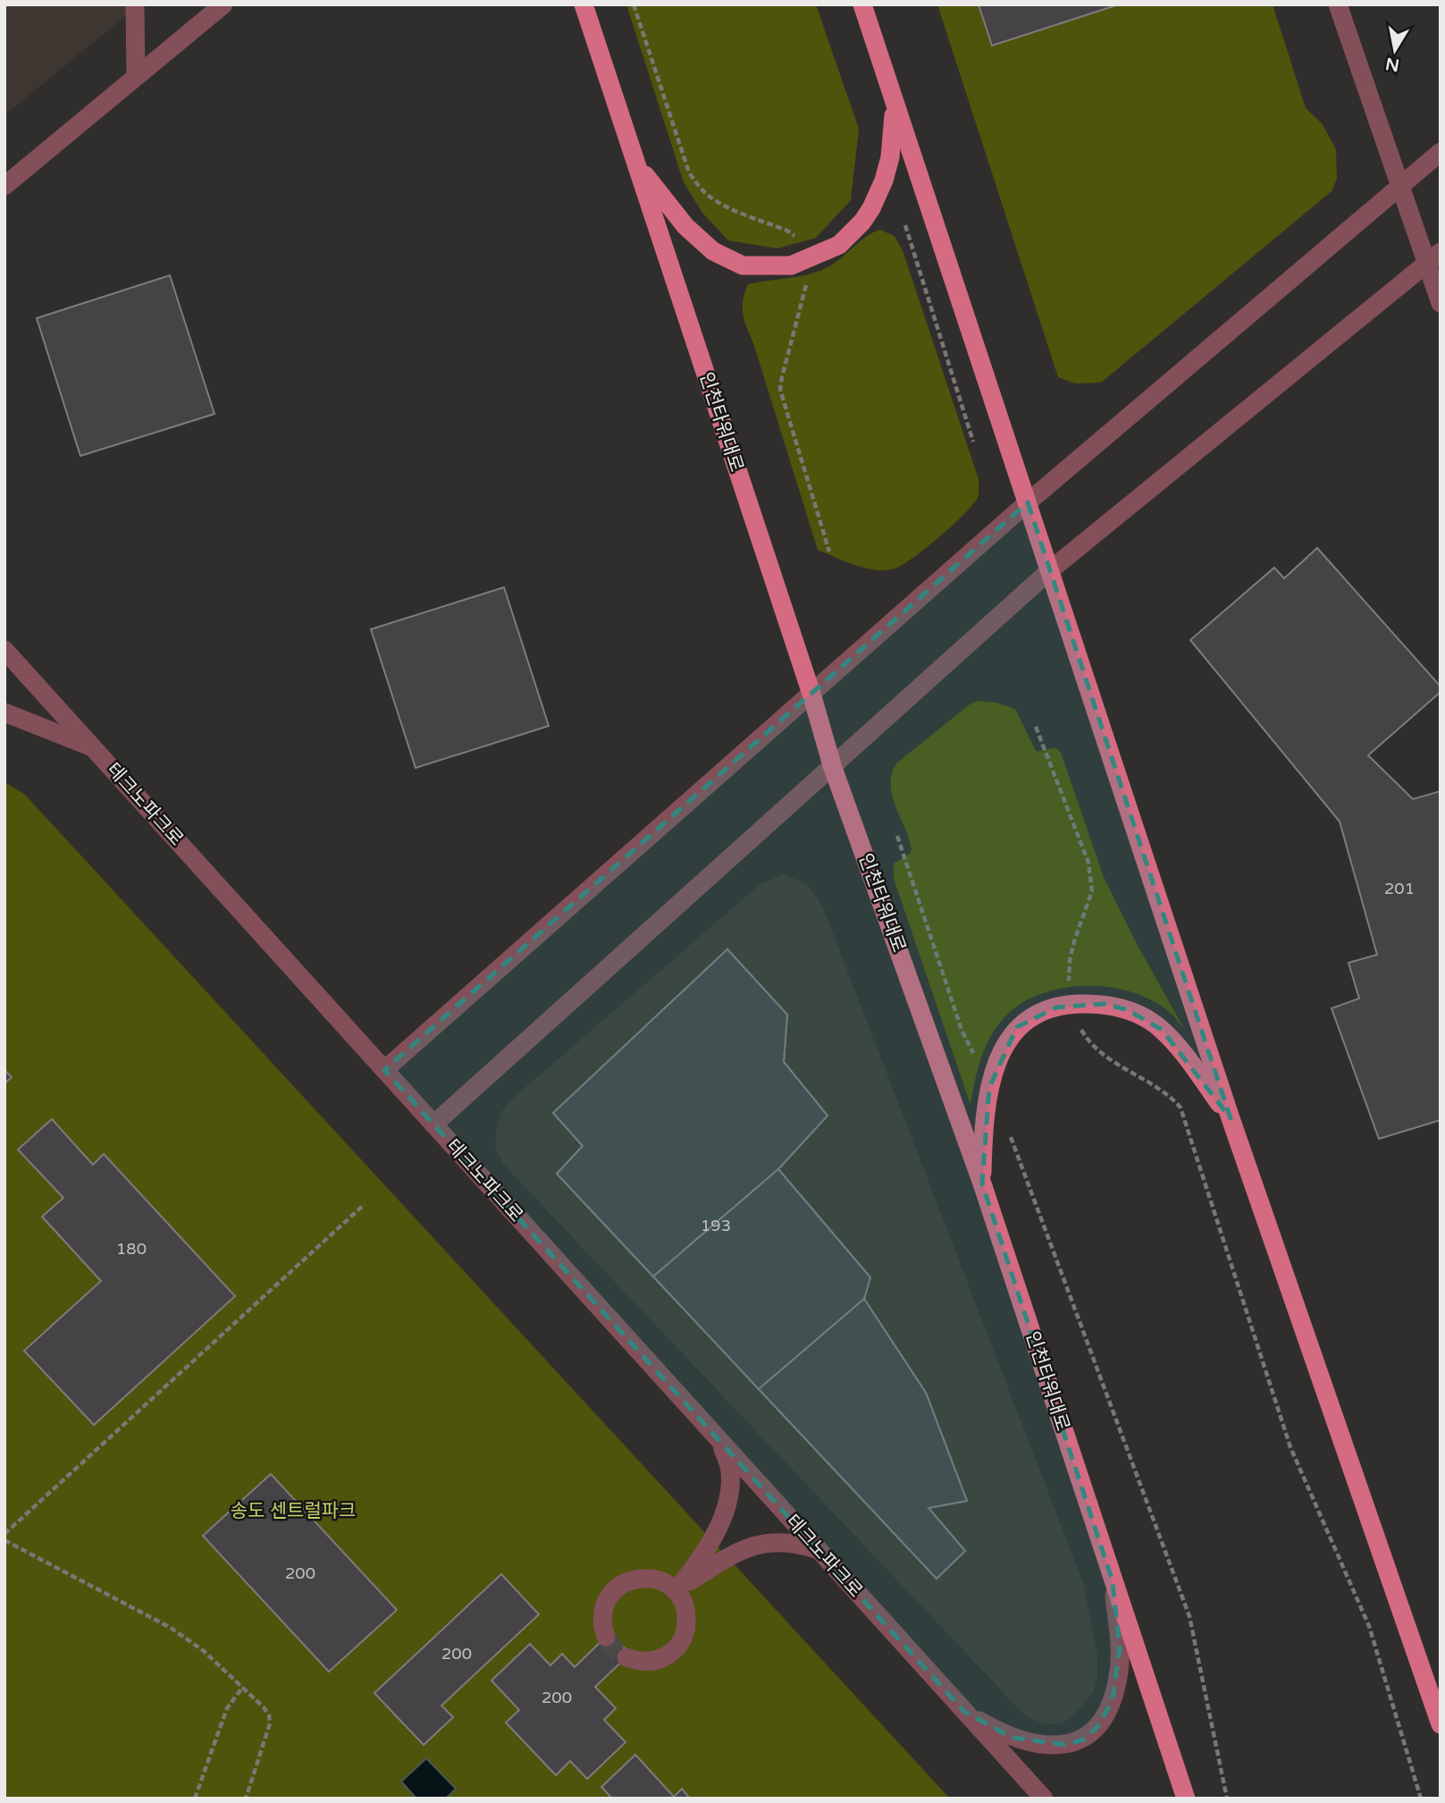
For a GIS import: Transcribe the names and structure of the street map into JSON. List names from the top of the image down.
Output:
{
  "streets": {
    "main road": ["인천타워대로"],
    "street": ["테크노파크로"]
  },
  "crossings": [
    ["인천타워대로", "테크노파크로"]
  ],
  "parks": ["송도 센트럴파크"],
  "house_numbers": [
    "201",
    "193",
    "180",
    "200",
    "200",
    "200"
  ],
  "north": "bottom"
}
